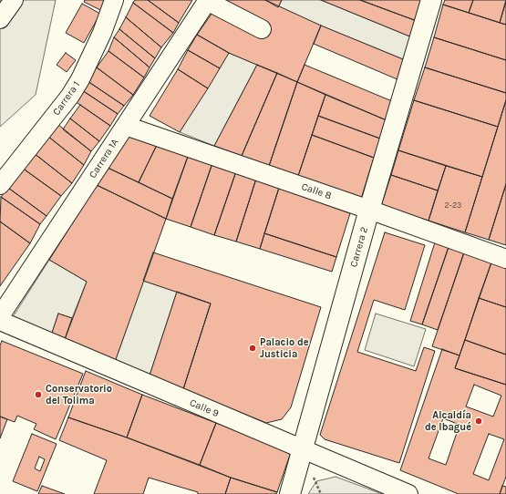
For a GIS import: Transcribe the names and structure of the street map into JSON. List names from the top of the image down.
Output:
{
  "streets": {
    "main road": ["Carrera 2"],
    "street": [
      "Carrera 1",
      "Carrera 1A",
      "Calle 8",
      "Calle 9"
    ]
  },
  "crossings": [
    ["Carrera 1A", "Calle 8"],
    ["Calle 8", "Carrera 2"],
    ["Carrera 2", "Calle 9"]
  ],
  "places": ["Palacio de Justicia", "Conservatorio del Tolima", "Alcaldía de Ibagué"],
  "house_numbers": ["2-23"]
}
